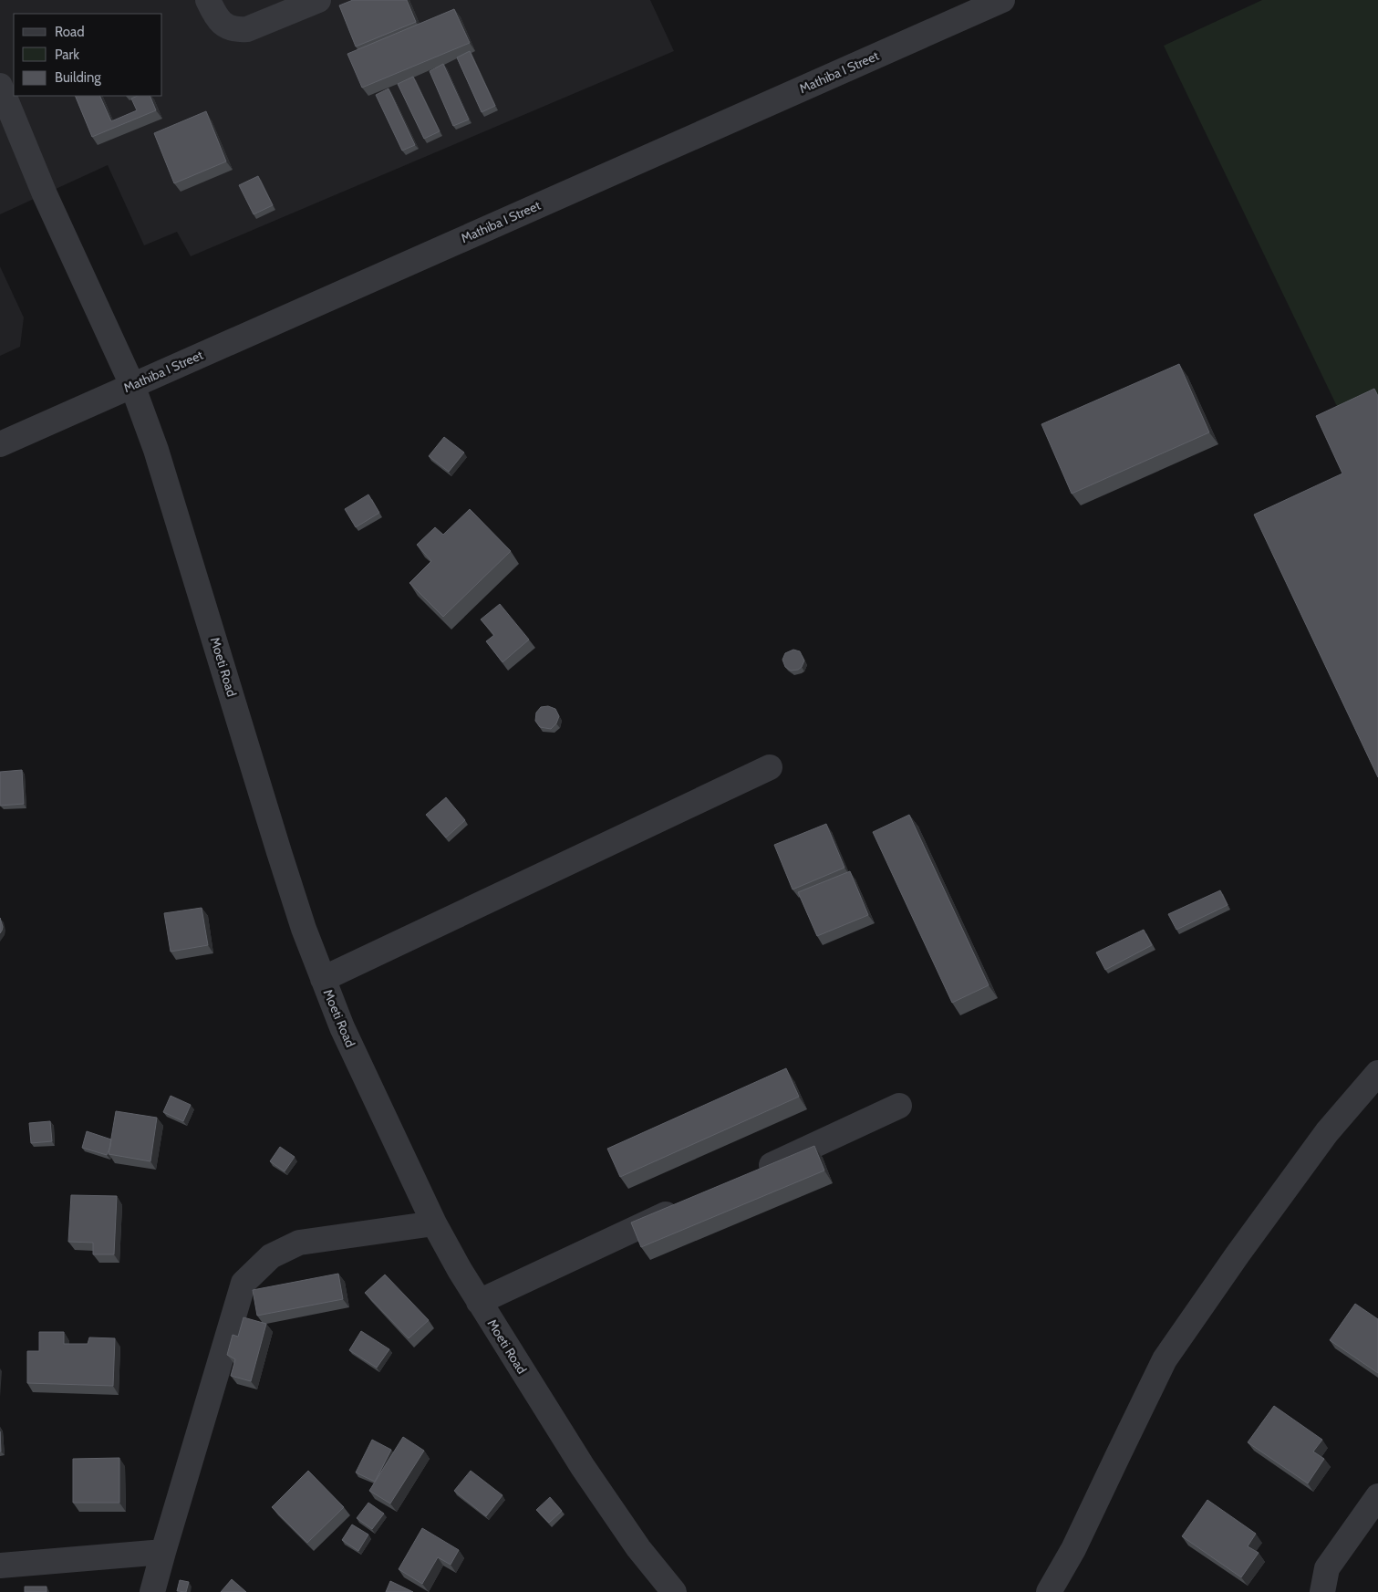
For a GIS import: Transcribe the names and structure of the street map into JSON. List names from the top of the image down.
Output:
{
  "streets": {
    "street": ["Mathiba I Street", "Moeti Road"]
  },
  "crossings": [
    ["Mathiba I Street", "Moeti Road"]
  ],
  "legend": ["Road", "Park", "Building"]
}
